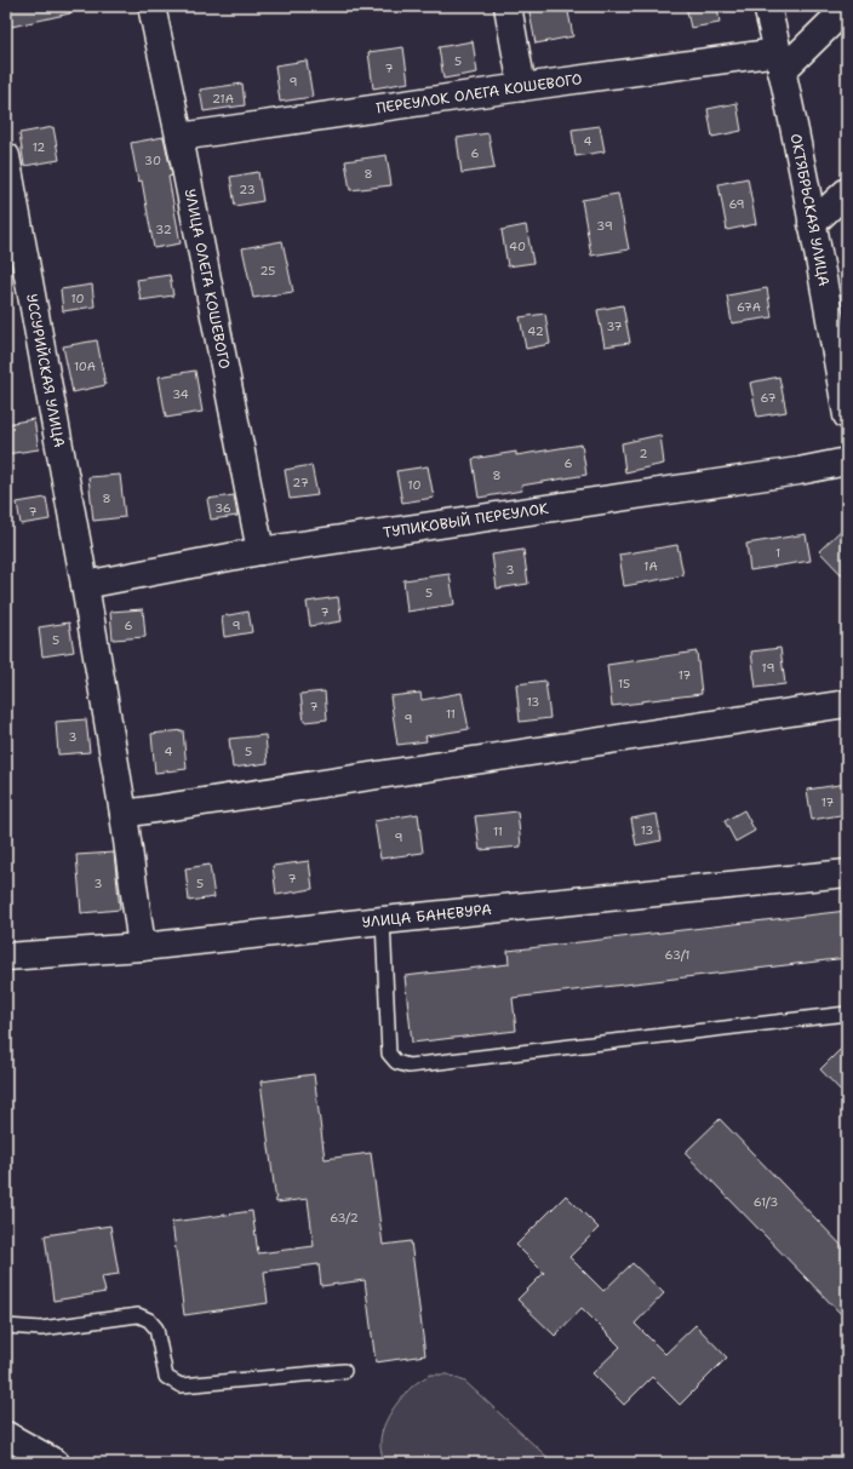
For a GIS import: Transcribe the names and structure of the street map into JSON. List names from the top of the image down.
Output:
{
  "streets": {
    "street": [
      "ПЕРЕУЛОК ОЛЕГА КОШЕВОГО",
      "ОКТЯБРЬСКАЯ УЛИЦА",
      "УЛИЦА ОЛЕГА КОШЕВОГО",
      "УССУРИЙСКАЯ УЛИЦА",
      "ТУПИКОВЫЙ ПЕРЕУЛОК",
      "УЛИЦА БАНЕВУРА"
    ]
  },
  "crossings": [
    ["ПЕРЕУЛОК ОЛЕГА КОШЕВОГО", "ОКТЯБРЬСКАЯ УЛИЦА"],
    ["ПЕРЕУЛОК ОЛЕГА КОШЕВОГО", "УЛИЦА ОЛЕГА КОШЕВОГО"],
    ["УЛИЦА ОЛЕГА КОШЕВОГО", "ТУПИКОВЫЙ ПЕРЕУЛОК"],
    ["УССУРИЙСКАЯ УЛИЦА", "ТУПИКОВЫЙ ПЕРЕУЛОК"],
    ["УССУРИЙСКАЯ УЛИЦА", "УЛИЦА БАНЕВУРА"]
  ],
  "house_numbers": [
    "5",
    "7",
    "9",
    "21А",
    "4",
    "12",
    "6",
    "30",
    "8",
    "23",
    "69",
    "39",
    "32",
    "40",
    "25",
    "10",
    "67А",
    "37",
    "42",
    "10А",
    "34",
    "67",
    "2",
    "6",
    "8",
    "27",
    "10",
    "8",
    "36",
    "7",
    "1",
    "1А",
    "3",
    "5",
    "7",
    "6",
    "9",
    "5",
    "19",
    "17",
    "15",
    "13",
    "7",
    "11",
    "9",
    "3",
    "4",
    "5",
    "17",
    "13",
    "11",
    "9",
    "7",
    "3",
    "5",
    "63/1",
    "61/3",
    "63/2"
  ]
}
